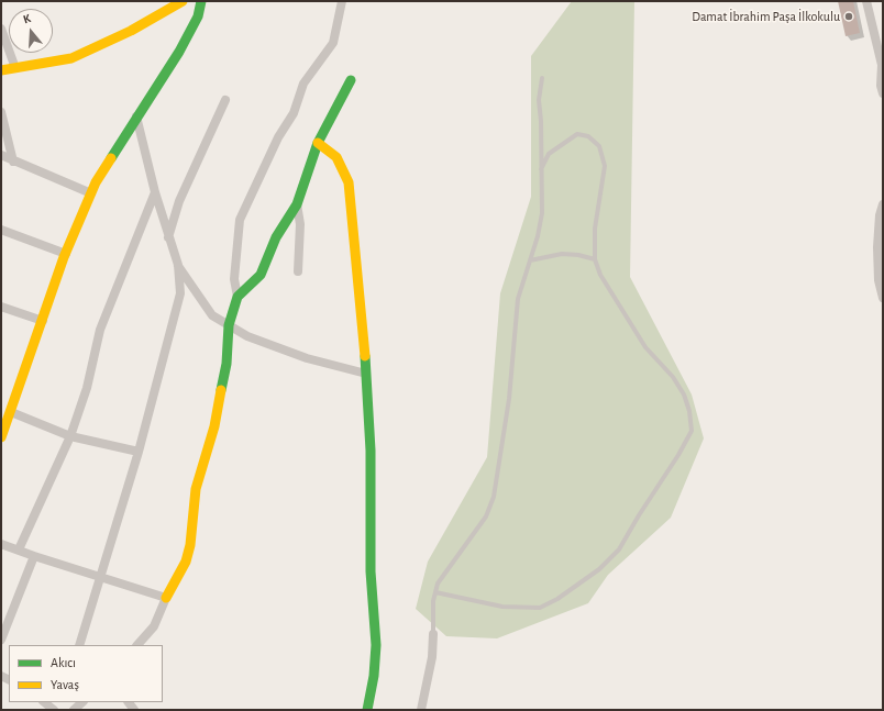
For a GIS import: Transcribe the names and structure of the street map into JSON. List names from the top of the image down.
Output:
{
  "places": ["Damat İbrahim Paşa İlkokulu"],
  "legend": ["Akıcı", "Yavaş"],
  "north": "top"
}
